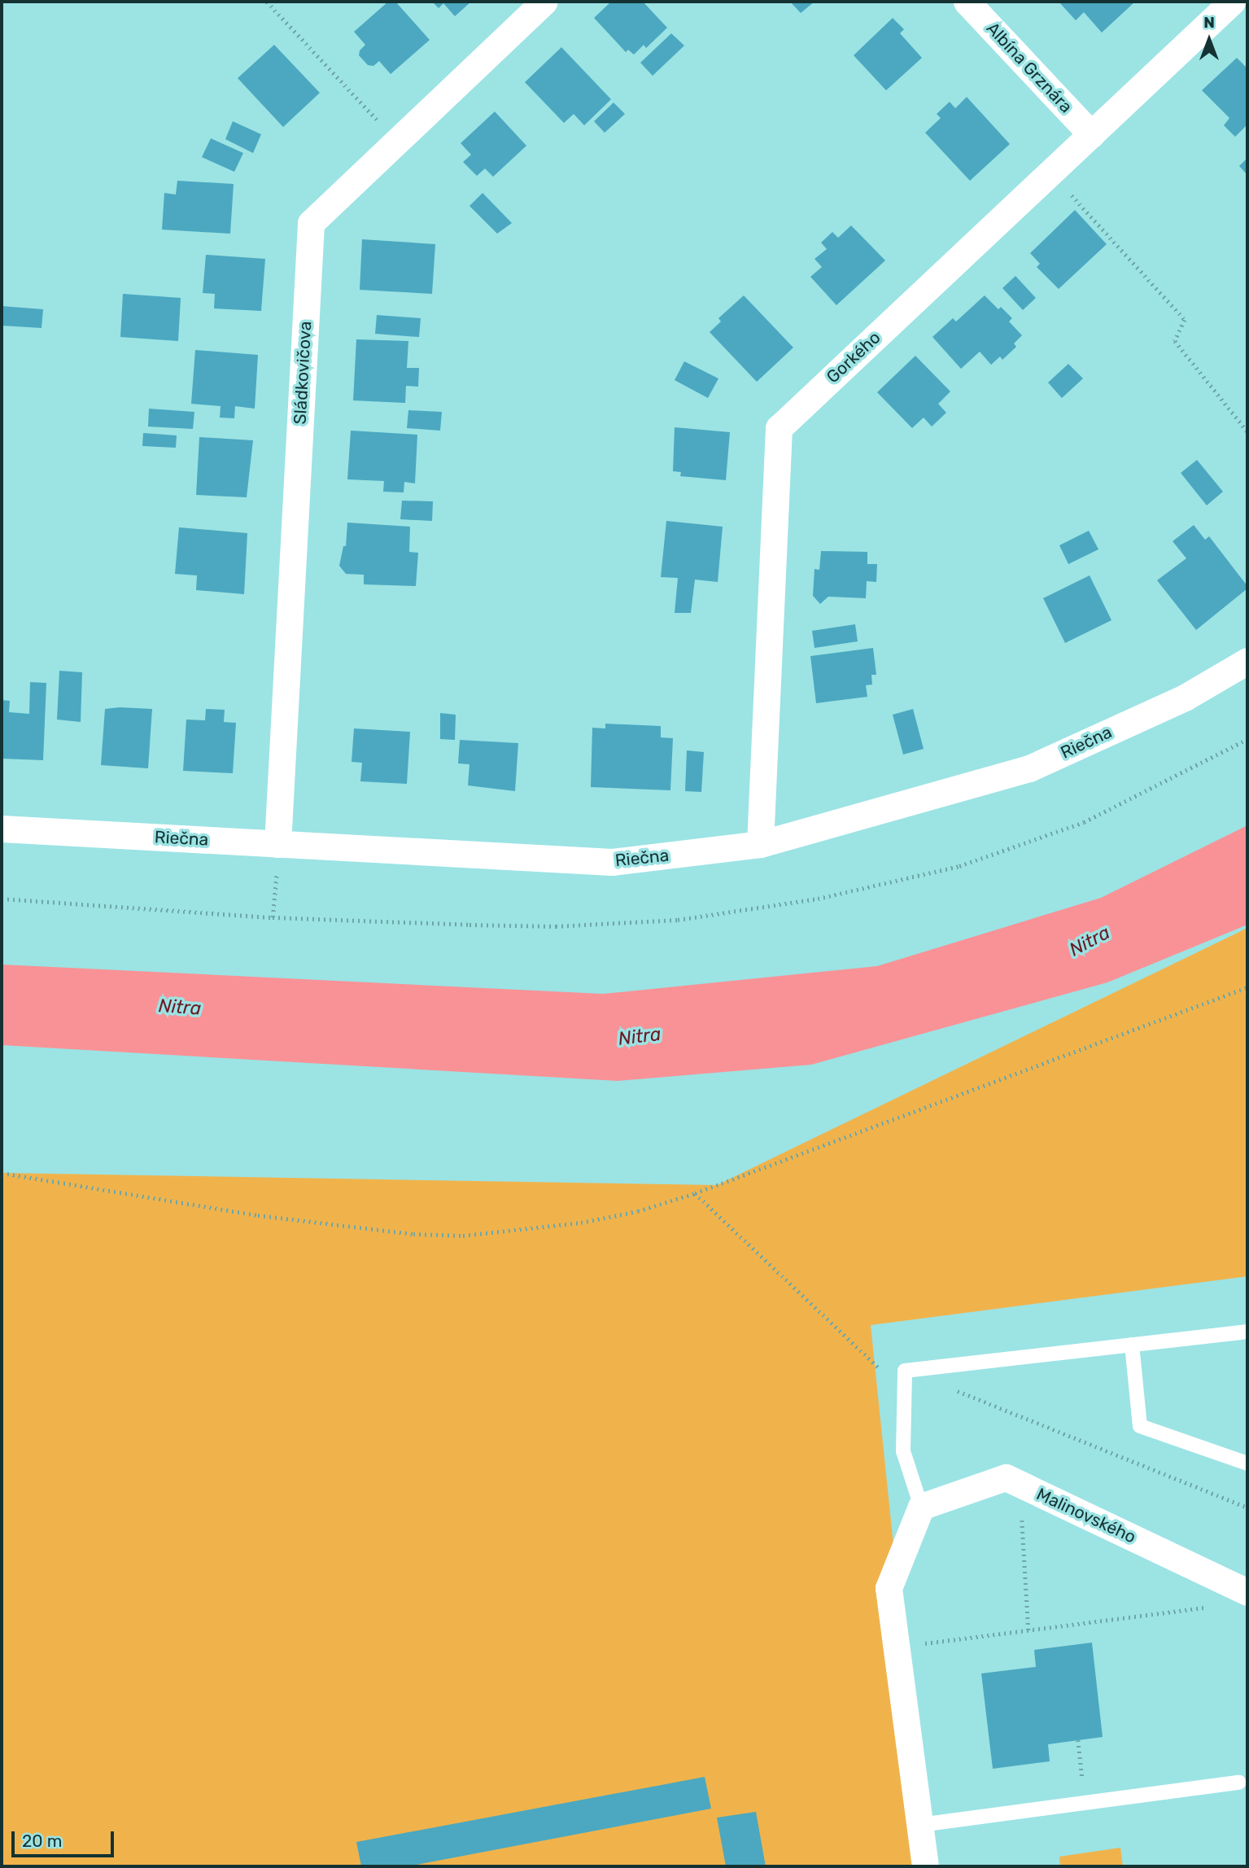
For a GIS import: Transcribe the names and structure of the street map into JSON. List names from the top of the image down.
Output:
{
  "streets": {
    "street": [
      "Albína Grznára",
      "Gorkého",
      "Sládkovičova",
      "Riečna",
      "Malinovského"
    ]
  },
  "crossings": [
    ["Albína Grznára", "Gorkého"],
    ["Gorkého", "Riečna"],
    ["Sládkovičova", "Riečna"]
  ],
  "water": ["Nitra"],
  "scale_bar": "20 m",
  "north": "top"
}
